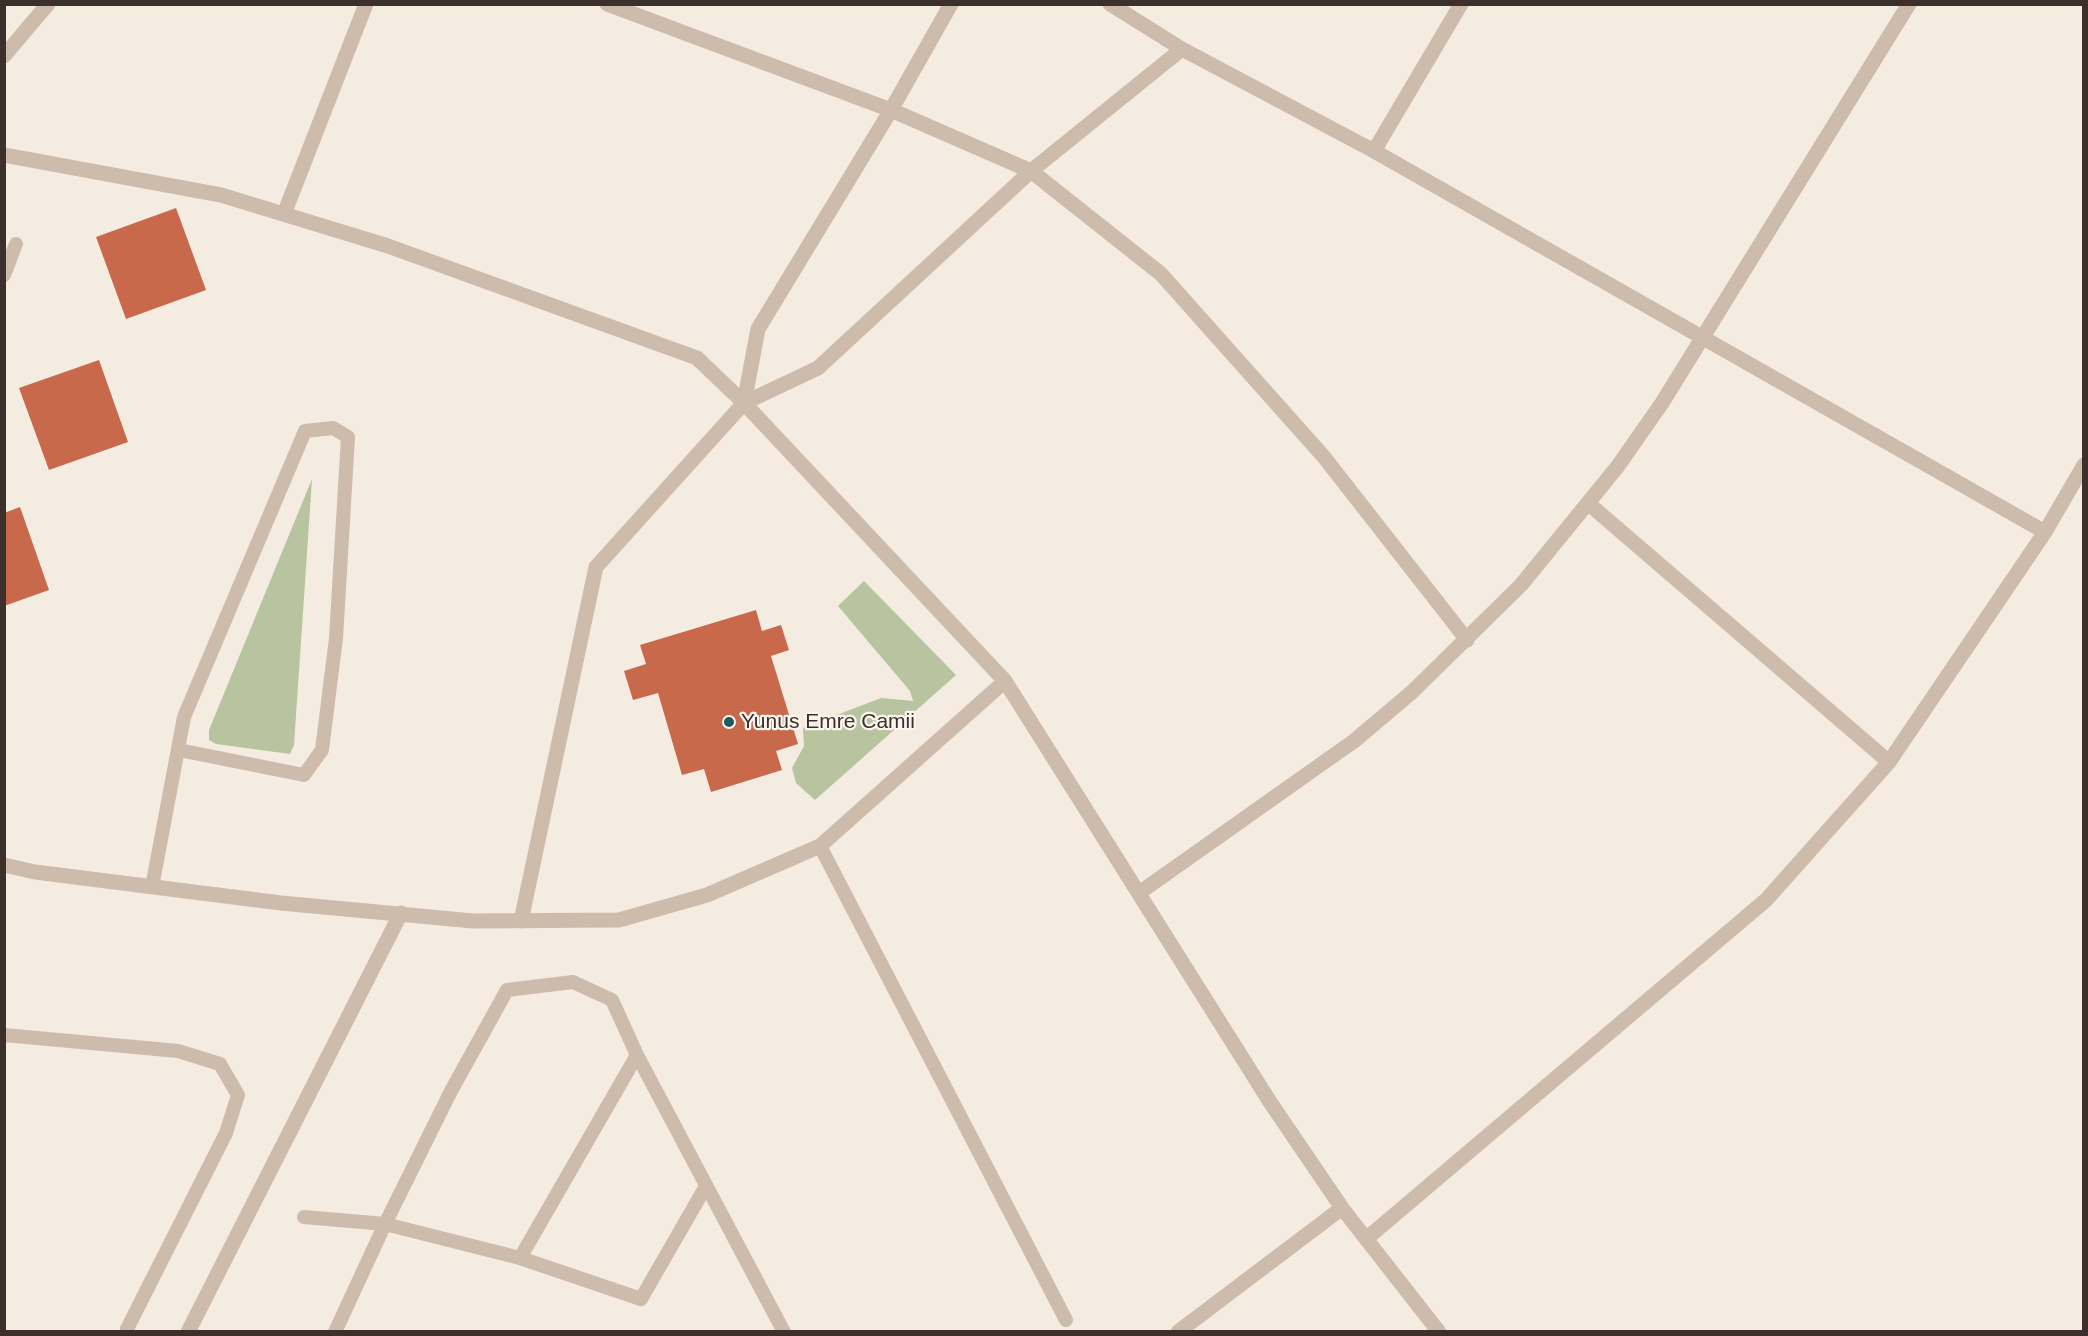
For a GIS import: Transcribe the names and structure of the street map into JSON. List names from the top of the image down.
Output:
{
  "places": ["Yunus Emre Camii"]
}
